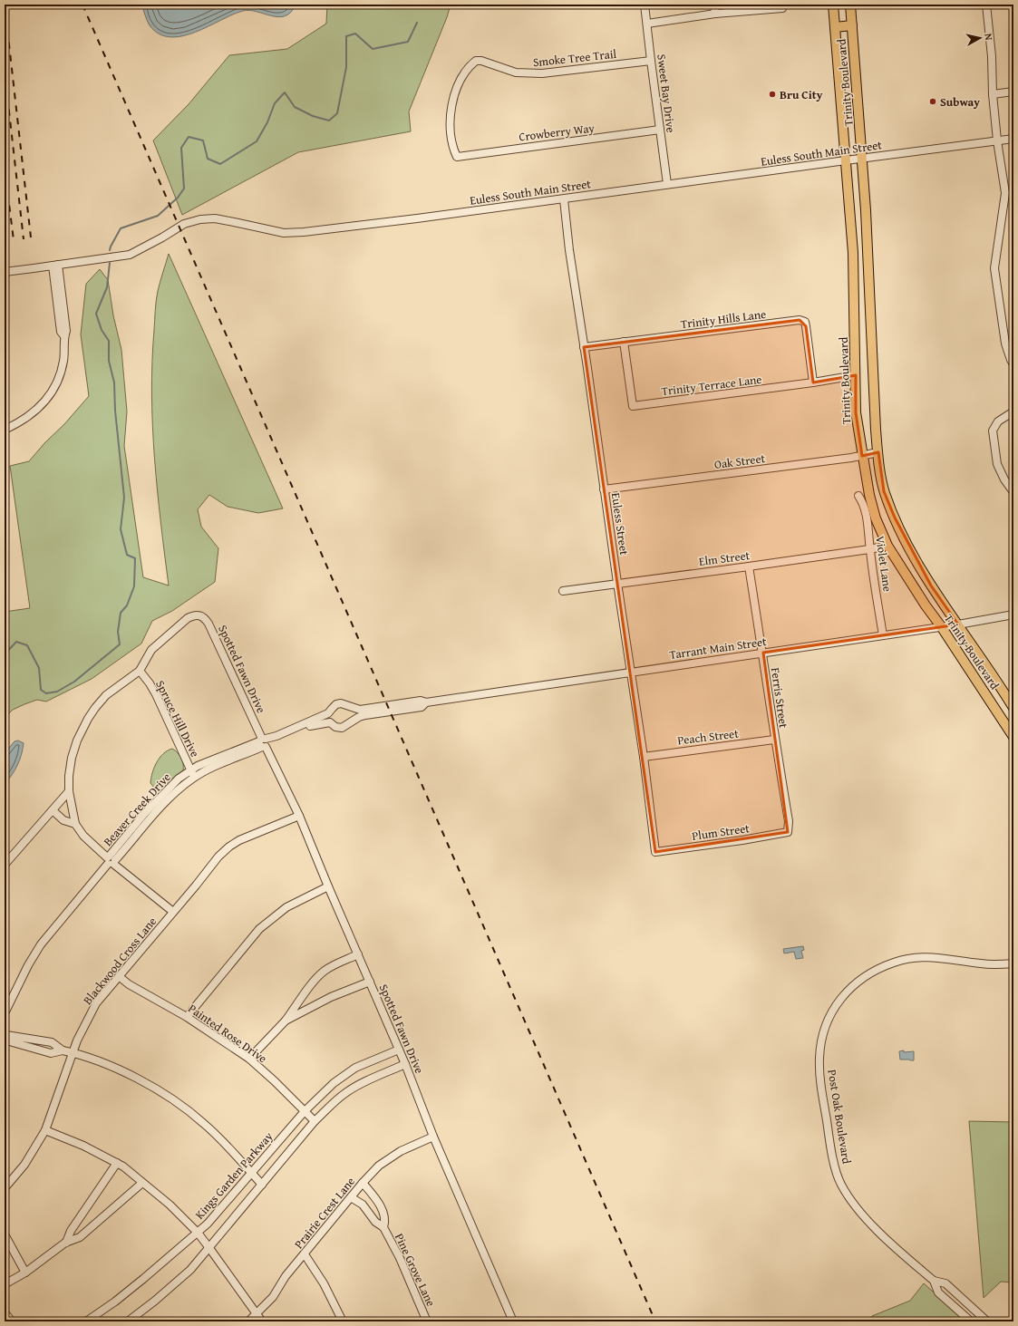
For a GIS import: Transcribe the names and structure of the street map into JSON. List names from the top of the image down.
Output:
{
  "streets": {
    "main road": ["Trinity Boulevard"],
    "street": [
      "Smoke Tree Trail",
      "Sweet Bay Drive",
      "Crowberry Way",
      "Euless South Main Street",
      "Trinity Hills Lane",
      "Trinity Terrace Lane",
      "Oak Street",
      "Euless Street",
      "Elm Street",
      "Violet Lane",
      "Tarrant Main Street",
      "Spotted Fawn Drive",
      "Ferris Street",
      "Spruce Hill Drive",
      "Peach Street",
      "Beaver Creek Drive",
      "Plum Street",
      "Blackwood Cross Lane",
      "Painted Rose Drive",
      "Post Oak Boulevard",
      "Kings Garden Parkway",
      "Prairie Crest Lane",
      "Pine Grove Lane"
    ]
  },
  "crossings": [
    ["Smoke Tree Trail", "Sweet Bay Drive"],
    ["Smoke Tree Trail", "Crowberry Way"],
    ["Trinity Boulevard", "Euless South Main Street"],
    ["Trinity Boulevard", "Trinity Terrace Lane"],
    ["Trinity Boulevard", "Oak Street"],
    ["Trinity Boulevard", "Elm Street"],
    ["Trinity Boulevard", "Tarrant Main Street"],
    ["Sweet Bay Drive", "Crowberry Way"],
    ["Sweet Bay Drive", "Euless South Main Street"],
    ["Euless South Main Street", "Euless Street"],
    ["Trinity Hills Lane", "Trinity Terrace Lane"],
    ["Trinity Hills Lane", "Euless Street"],
    ["Oak Street", "Euless Street"],
    ["Euless Street", "Elm Street"],
    ["Euless Street", "Tarrant Main Street"],
    ["Euless Street", "Peach Street"],
    ["Euless Street", "Plum Street"],
    ["Elm Street", "Violet Lane"],
    ["Elm Street", "Ferris Street"],
    ["Violet Lane", "Tarrant Main Street"],
    ["Tarrant Main Street", "Ferris Street"],
    ["Tarrant Main Street", "Beaver Creek Drive"],
    ["Spotted Fawn Drive", "Spruce Hill Drive"],
    ["Spotted Fawn Drive", "Beaver Creek Drive"],
    ["Spotted Fawn Drive", "Blackwood Cross Lane"],
    ["Spotted Fawn Drive", "Kings Garden Parkway"],
    ["Spotted Fawn Drive", "Prairie Crest Lane"],
    ["Ferris Street", "Peach Street"],
    ["Ferris Street", "Plum Street"],
    ["Spruce Hill Drive", "Beaver Creek Drive"],
    ["Blackwood Cross Lane", "Painted Rose Drive"],
    ["Painted Rose Drive", "Kings Garden Parkway"],
    ["Prairie Crest Lane", "Pine Grove Lane"]
  ],
  "places": ["Bru City", "Subway"],
  "north": "right"
}
